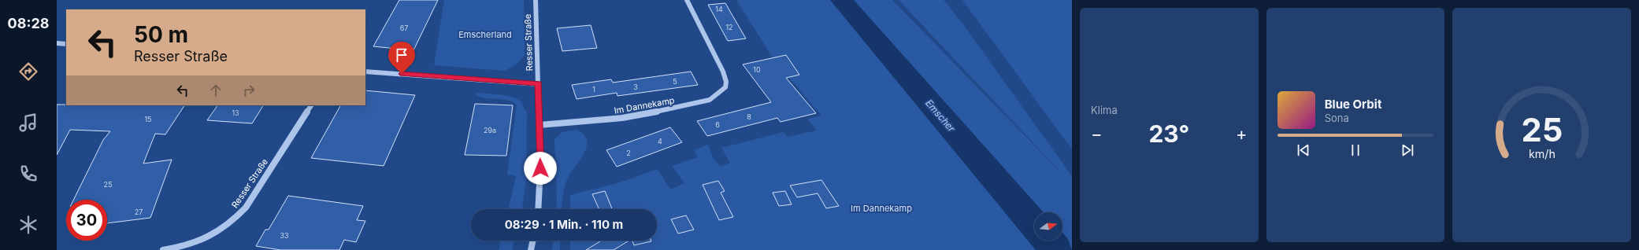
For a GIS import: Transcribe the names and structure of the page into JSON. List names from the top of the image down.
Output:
{
  "streets": {
    "street": ["Resser Straße", "Im Dannekamp"]
  },
  "crossings": [
    ["Resser Straße", "Im Dannekamp"]
  ],
  "water": ["Emscher"],
  "parks": ["Emscherland", "Im Dannekamp"],
  "house_numbers": [
    "14",
    "12",
    "67",
    "10",
    "5",
    "3",
    "1",
    "13",
    "8",
    "15",
    "6",
    "29a",
    "4",
    "2",
    "25",
    "27",
    "33"
  ],
  "north": "right",
  "page": {
    "tabs": "08:28",
    "tile": "Klima",
    "turn": ["50 m", "Resser Straße"],
    "song": ["Blue Orbit", "Sona"],
    "heat": ["−", "23°", "+"],
    "limit": "30",
    "trip": "08:29 · 1 Min. · 110 m",
    "gauge": ["25", "km/h"]
  }
}
